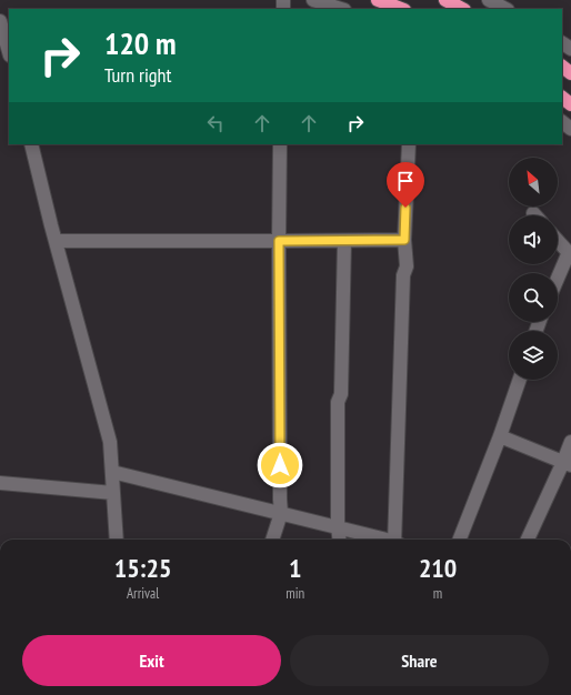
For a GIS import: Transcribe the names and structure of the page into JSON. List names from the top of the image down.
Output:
{
  "north": "top left",
  "page": {
    "turn": ["120 m", "Turn right"],
    "eta": [
      "15:25",
      "Arrival",
      "1",
      "min",
      "210",
      "m"
    ],
    "buttons": ["Exit", "Share"]
  }
}
